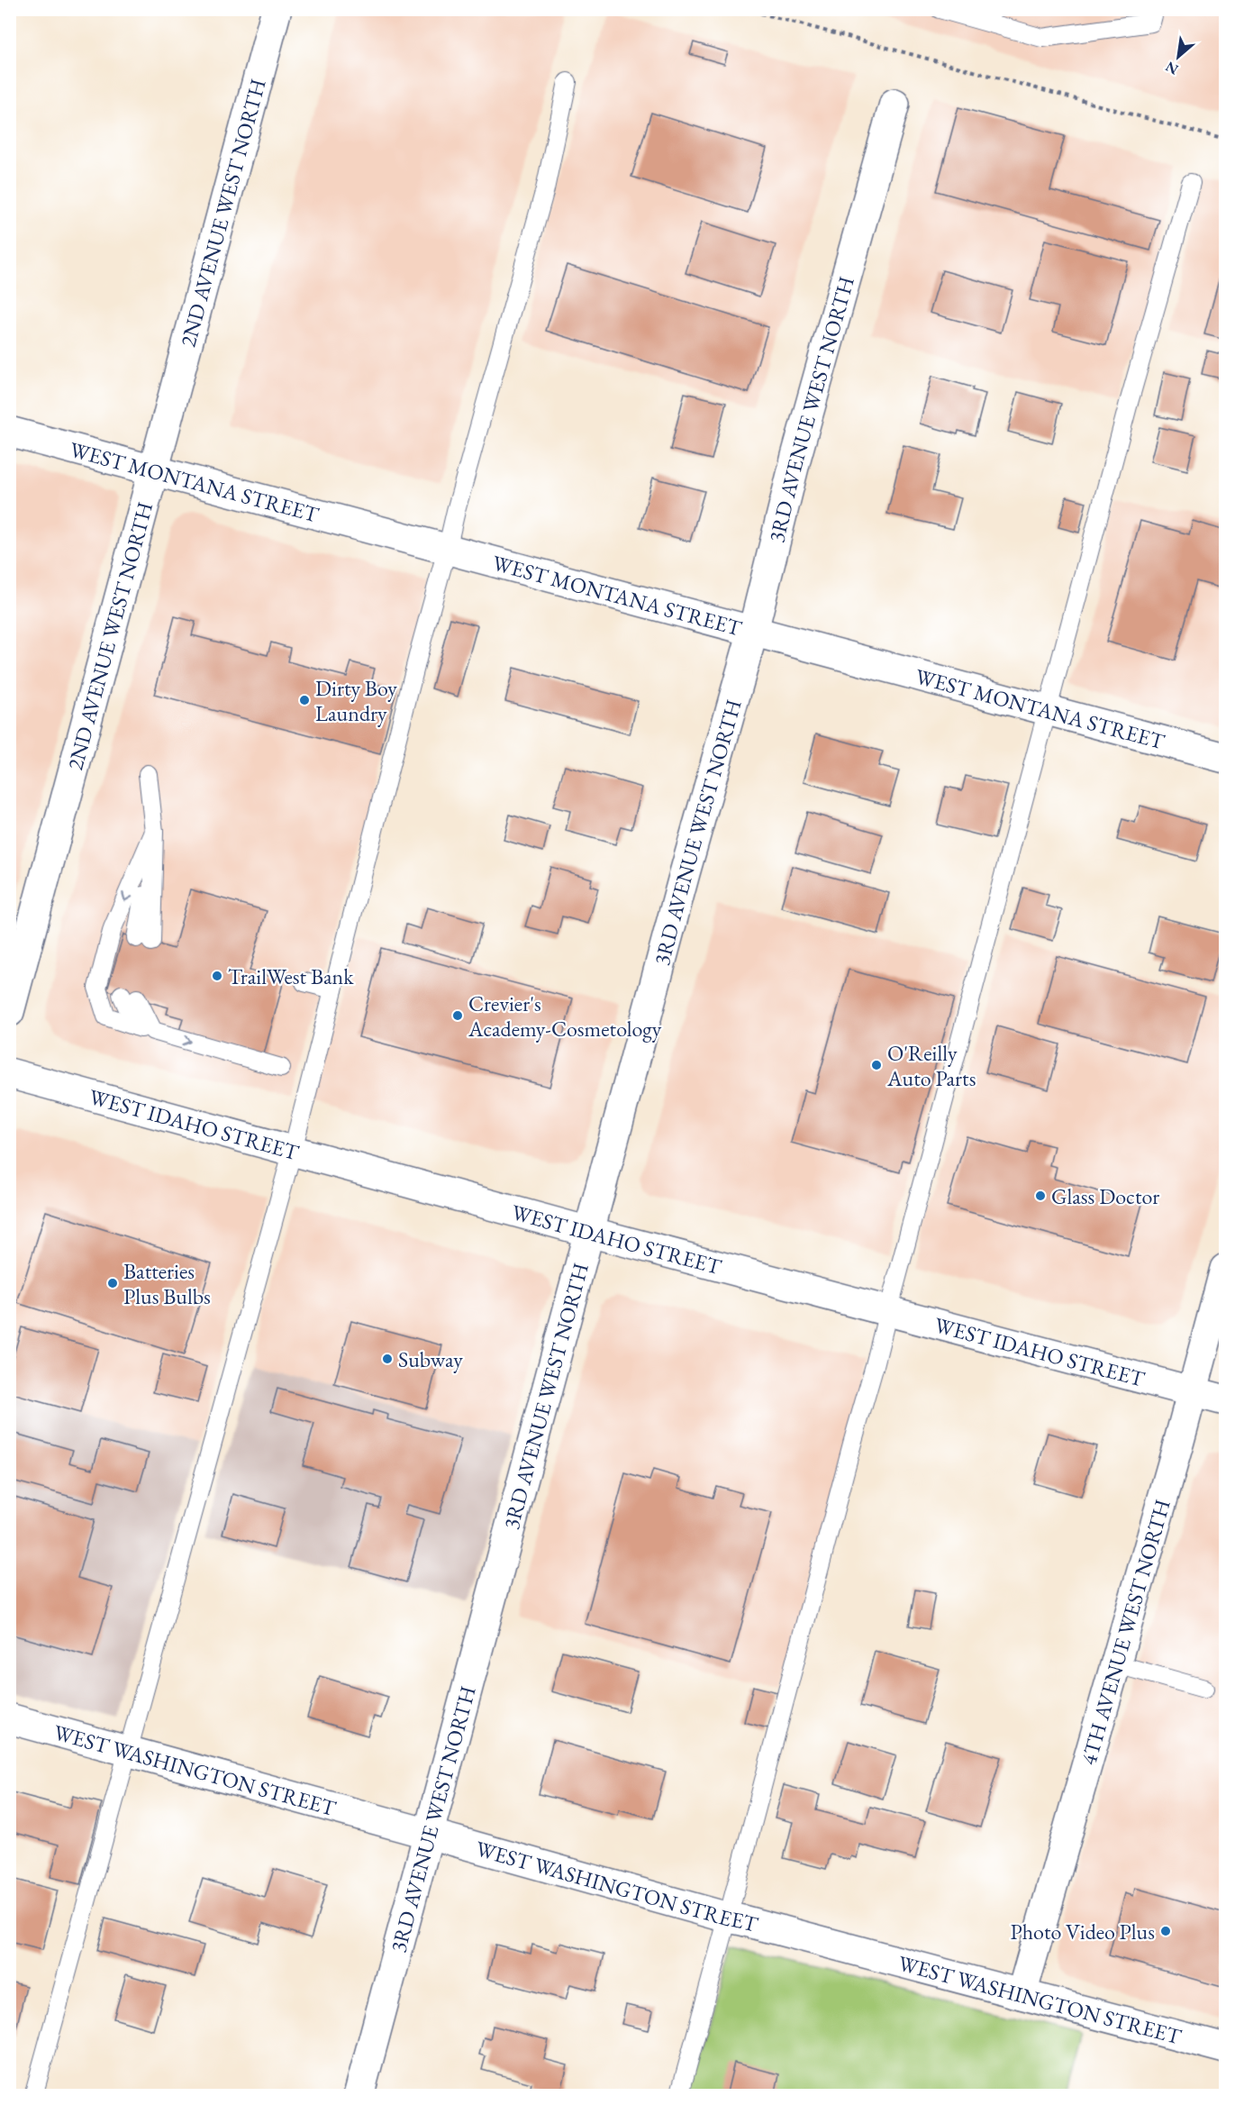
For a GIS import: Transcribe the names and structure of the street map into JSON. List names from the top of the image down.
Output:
{
  "streets": {
    "main road": [
      "2ND AVENUE WEST NORTH",
      "3RD AVENUE WEST NORTH",
      "WEST MONTANA STREET",
      "WEST IDAHO STREET",
      "4TH AVENUE WEST NORTH",
      "WEST WASHINGTON STREET"
    ]
  },
  "crossings": [
    ["2ND AVENUE WEST NORTH", "WEST MONTANA STREET"],
    ["3RD AVENUE WEST NORTH", "WEST MONTANA STREET"],
    ["3RD AVENUE WEST NORTH", "WEST IDAHO STREET"],
    ["3RD AVENUE WEST NORTH", "WEST WASHINGTON STREET"],
    ["WEST IDAHO STREET", "4TH AVENUE WEST NORTH"],
    ["4TH AVENUE WEST NORTH", "WEST WASHINGTON STREET"]
  ],
  "places": [
    "Dirty Boy Laundry",
    "TrailWest Bank",
    "Crevier's Academy-Cosmetology",
    "O'Reilly Auto Parts",
    "Glass Doctor",
    "Batteries Plus Bulbs",
    "Subway",
    "Photo Video Plus"
  ],
  "north": "bottom left"
}
